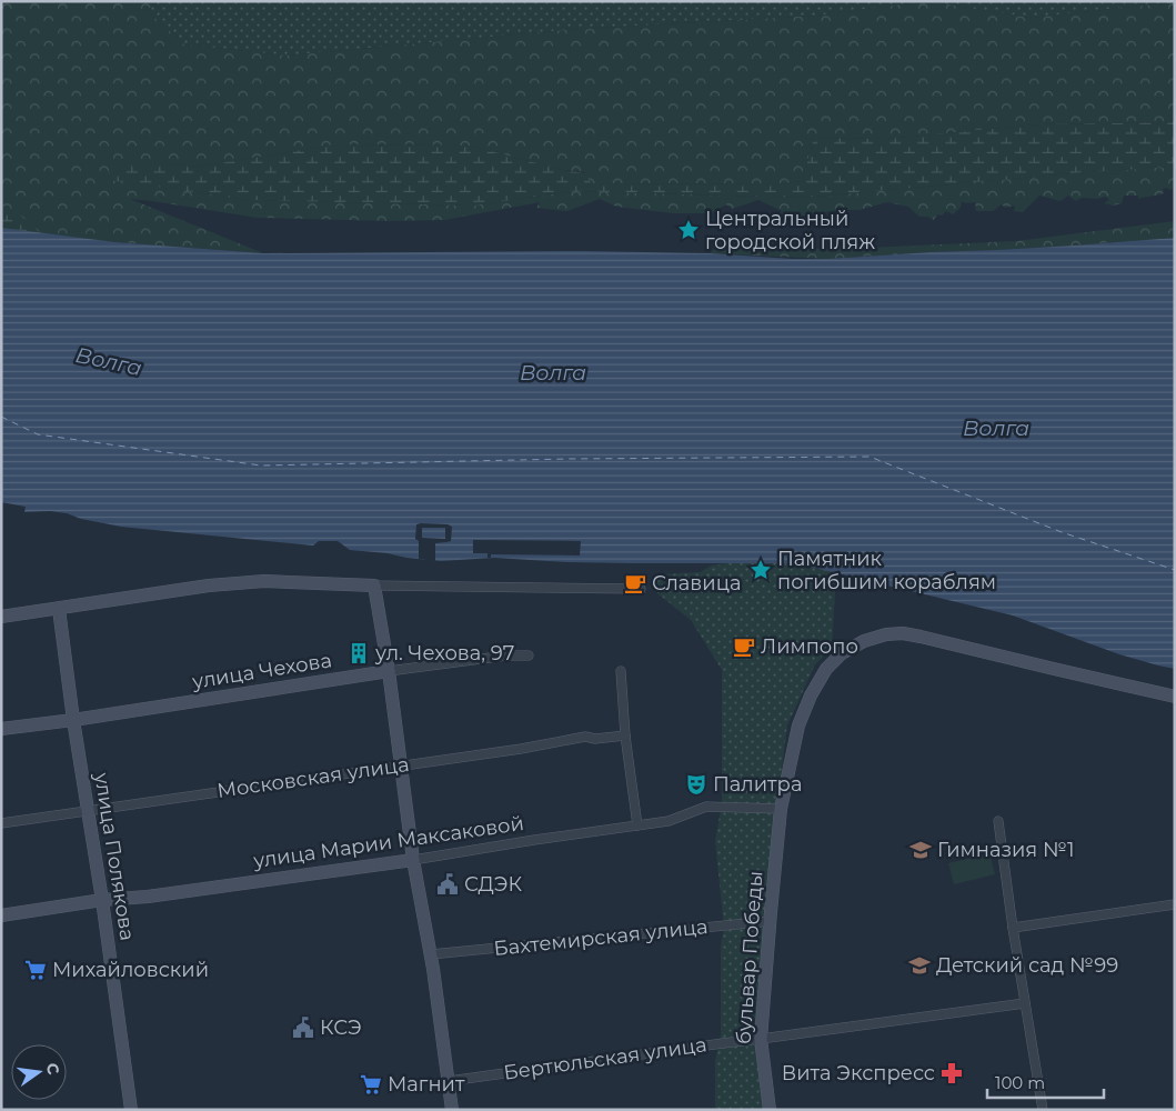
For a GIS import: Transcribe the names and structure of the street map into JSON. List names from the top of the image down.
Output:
{
  "streets": {
    "street": [
      "улица Чехова",
      "Московская улица",
      "улица Марии Максаковой",
      "улица Полякова",
      "Бахтемирская улица",
      "бульвар Победы",
      "Бертюльская улица"
    ]
  },
  "crossings": [
    ["улица Чехова", "улица Полякова"],
    ["Московская улица", "улица Полякова"],
    ["улица Марии Максаковой", "улица Полякова"],
    ["улица Марии Максаковой", "бульвар Победы"],
    ["Бахтемирская улица", "бульвар Победы"],
    ["бульвар Победы", "Бертюльская улица"]
  ],
  "water": ["Волга"],
  "places": {
    "place": ["Центральный городской пляж", "Памятник погибшим кораблям"],
    "cafe": ["Славица", "Лимпопо"],
    "building": ["ул. Чехова, 97"],
    "theatre": ["Палитра"],
    "school or university": ["Гимназия №1", "Детский сад №99"],
    "public building": ["СДЭК", "КСЭ"],
    "supermarket": ["Михайловский", "Магнит"],
    "pharmacy": ["Вита Экспресс"]
  },
  "scale_bar": "100 m",
  "north": "right"
}
